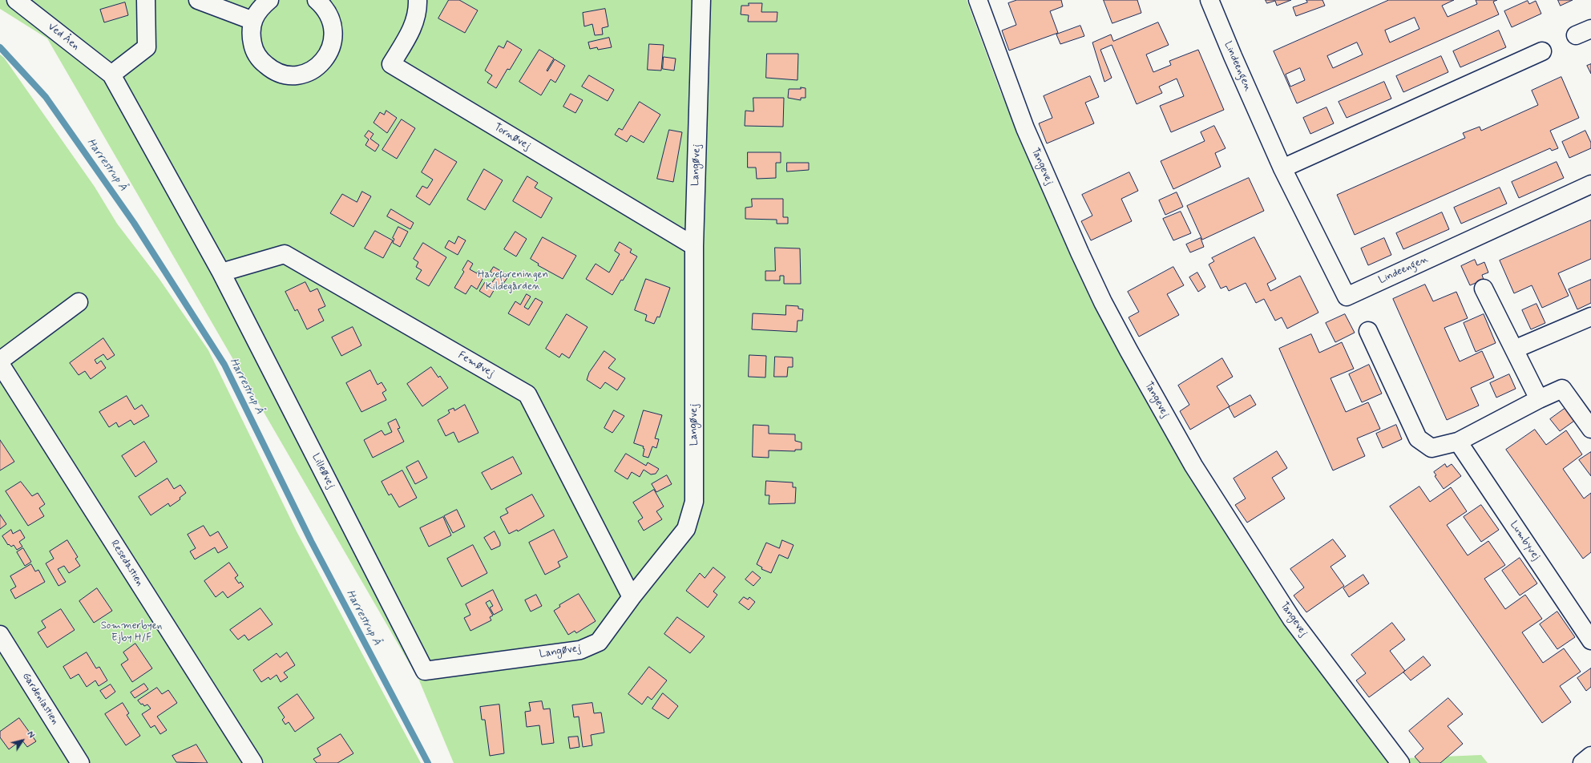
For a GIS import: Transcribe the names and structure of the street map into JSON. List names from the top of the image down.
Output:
{
  "streets": {
    "street": [
      "Ved Åen",
      "Lindeengen",
      "Tornøvej",
      "Langøvej",
      "Tangevej",
      "Femøvej",
      "Lilleøvej",
      "Lumbyvej",
      "Resedastien",
      "Gardeniastien"
    ]
  },
  "crossings": [
    ["Ved Åen", "Lilleøvej"],
    ["Tornøvej", "Langøvej"],
    ["Langøvej", "Femøvej"],
    ["Langøvej", "Lilleøvej"],
    ["Femøvej", "Lilleøvej"]
  ],
  "water": ["Harrestrup Å"],
  "parks": ["Haveforeningen Kildegården", "Sommerbyen Ejby H/F"],
  "north": "top right"
}
